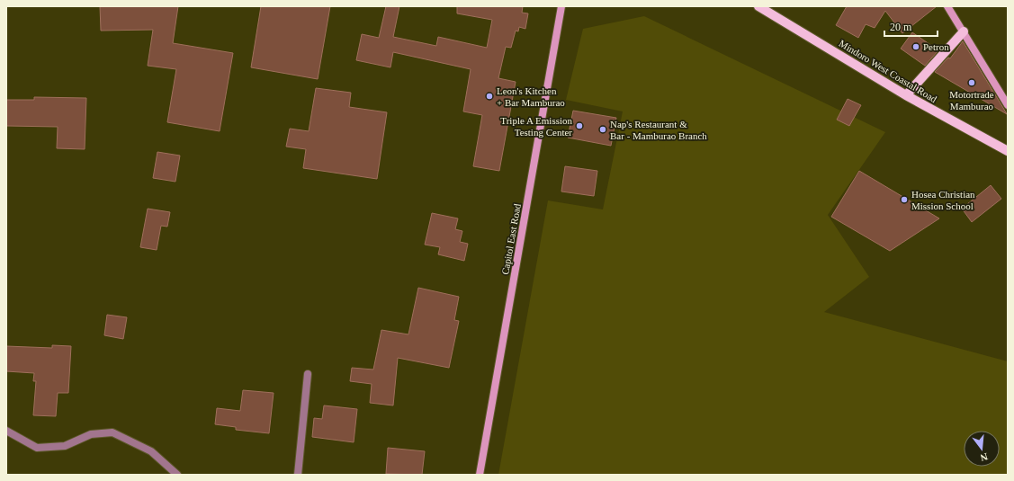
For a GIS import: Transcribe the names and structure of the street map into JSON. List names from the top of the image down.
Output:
{
  "streets": {
    "main road": ["Mindoro West Coastal Road"],
    "street": ["Capitol East Road"]
  },
  "places": [
    "Petron",
    "Motortrade Mamburao",
    "Leon's Kitchen + Bar Mamburao",
    "Triple A Emission Testing Center",
    "Nap's Restaurant & Bar - Mamburao Branch",
    "Hosea Christian Mission School"
  ],
  "scale_bar": "20 m",
  "north": "bottom"
}
